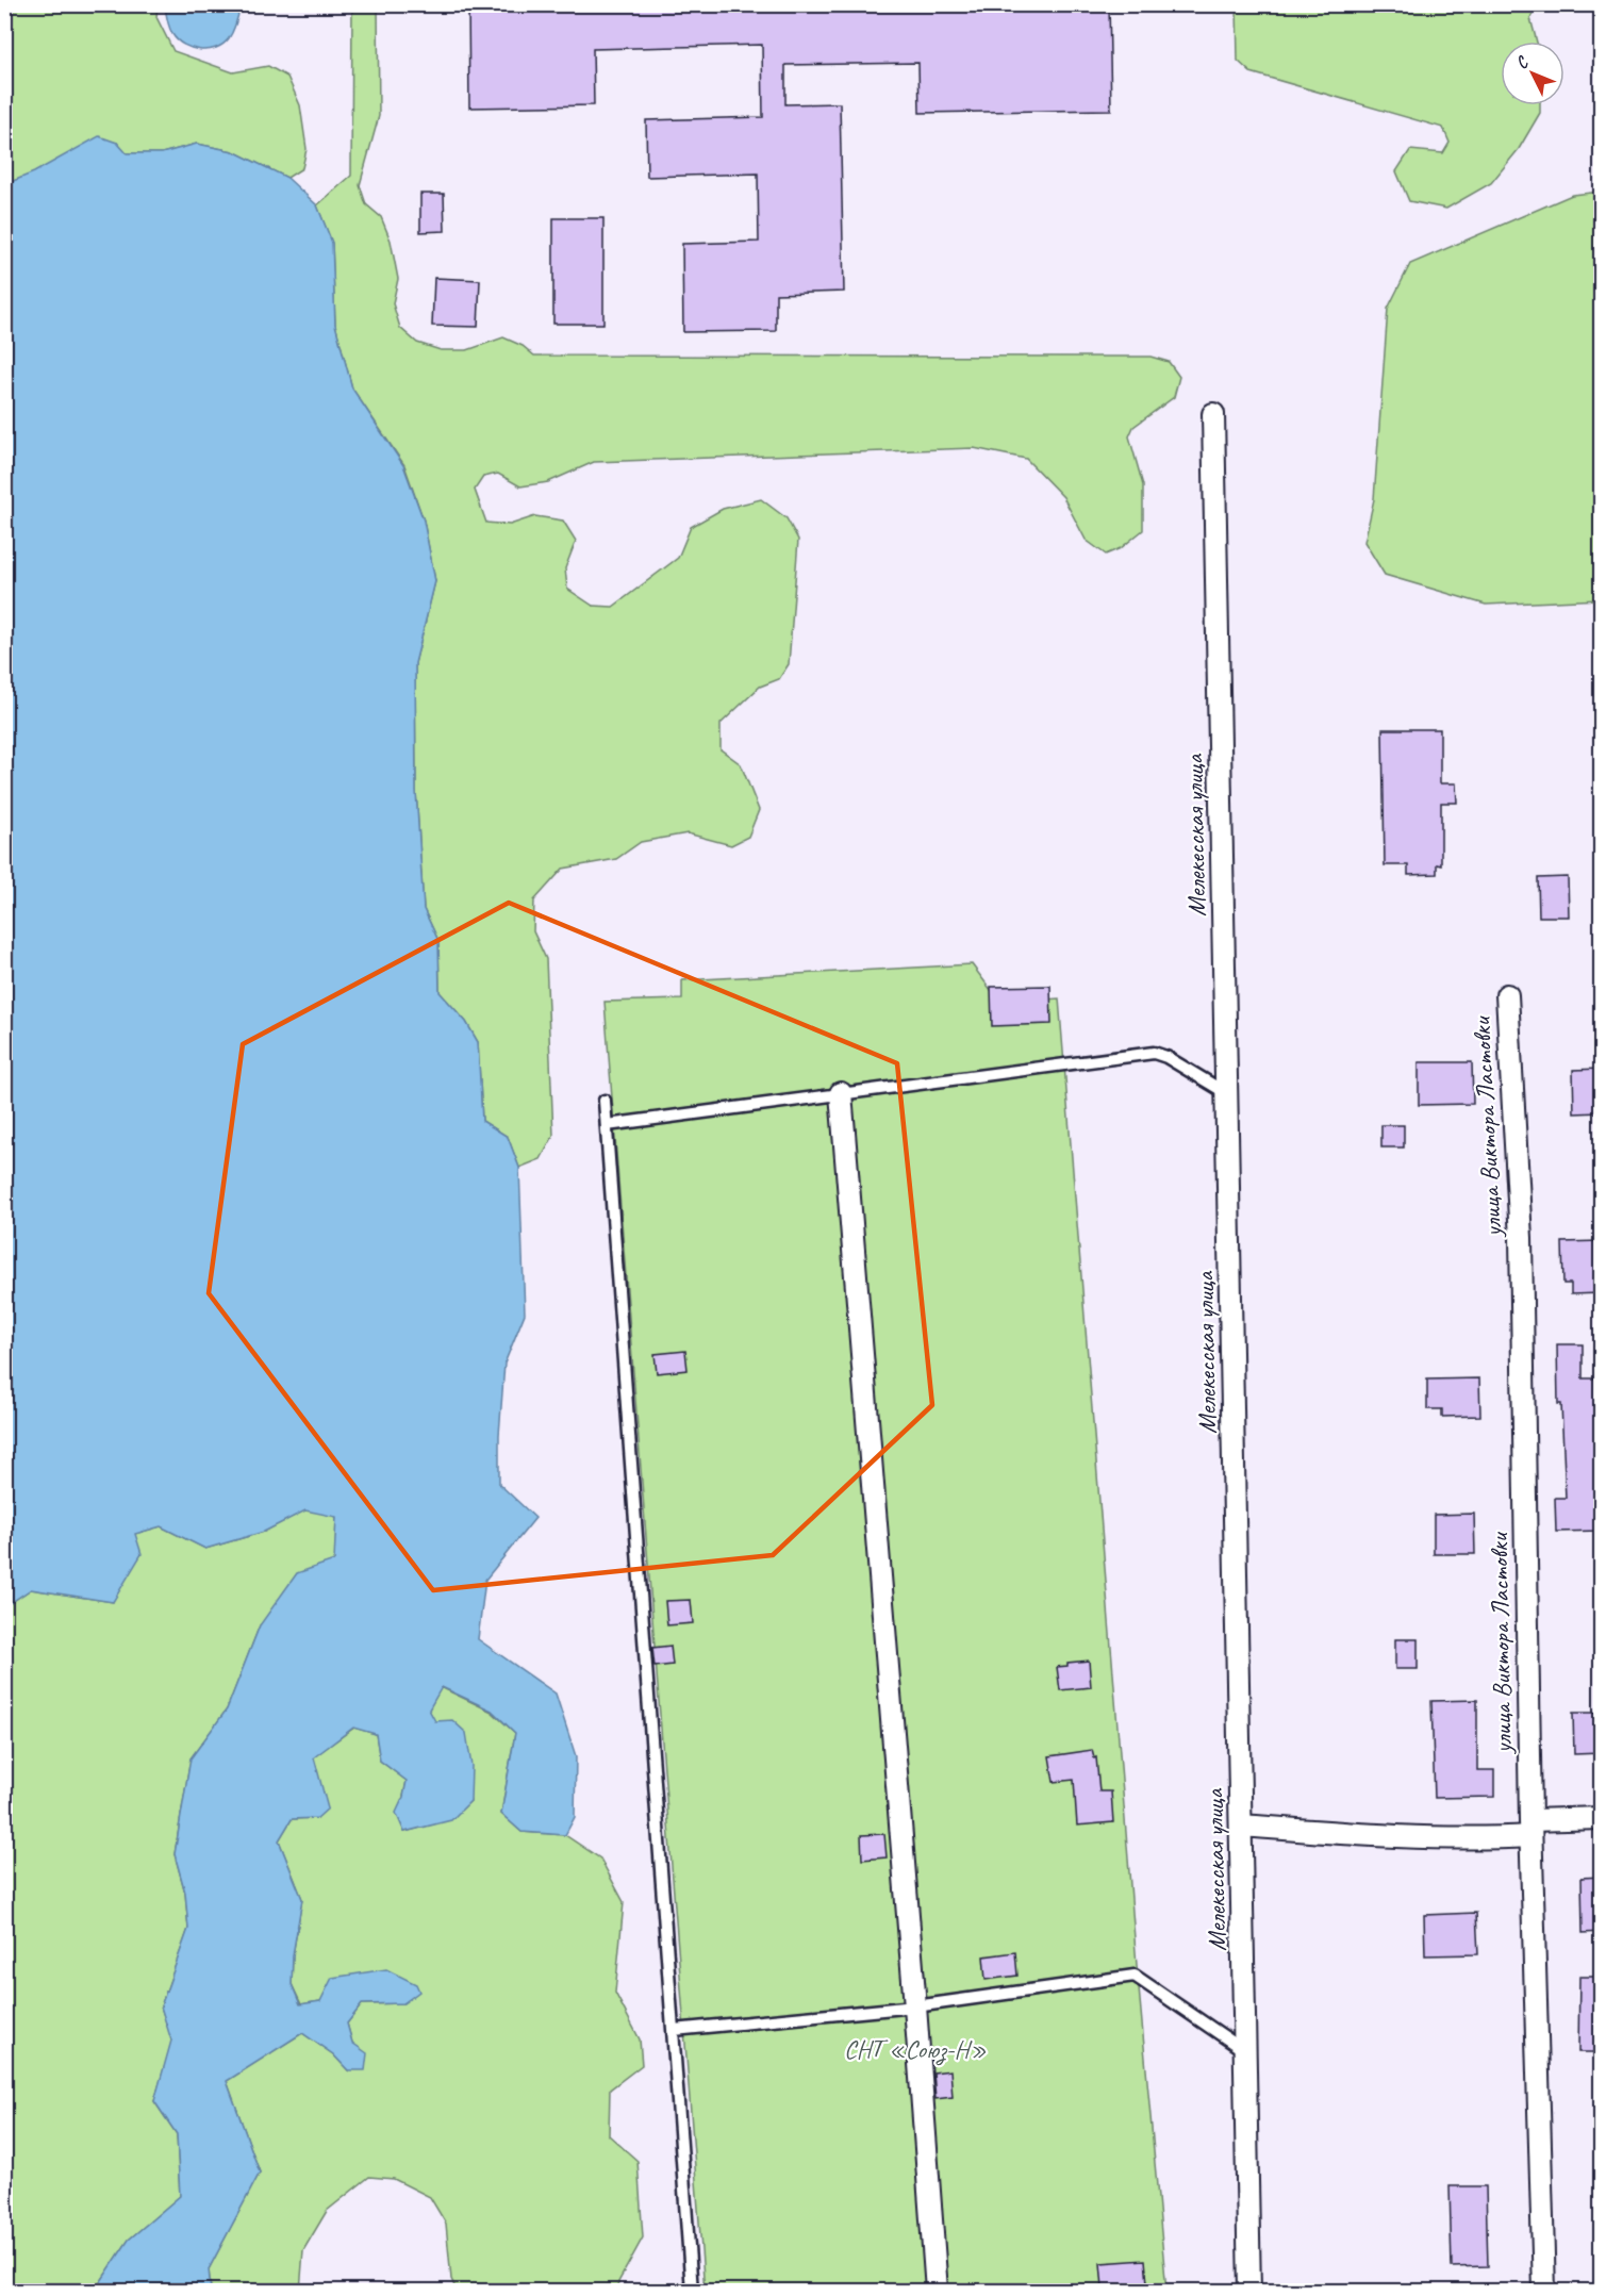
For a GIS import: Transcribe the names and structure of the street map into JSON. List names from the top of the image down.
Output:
{
  "streets": {
    "street": ["Мелекесская улица", "улица Виктора Ластовки"]
  },
  "parks": ["СНТ «Союз-Н»"],
  "north": "top left"
}
